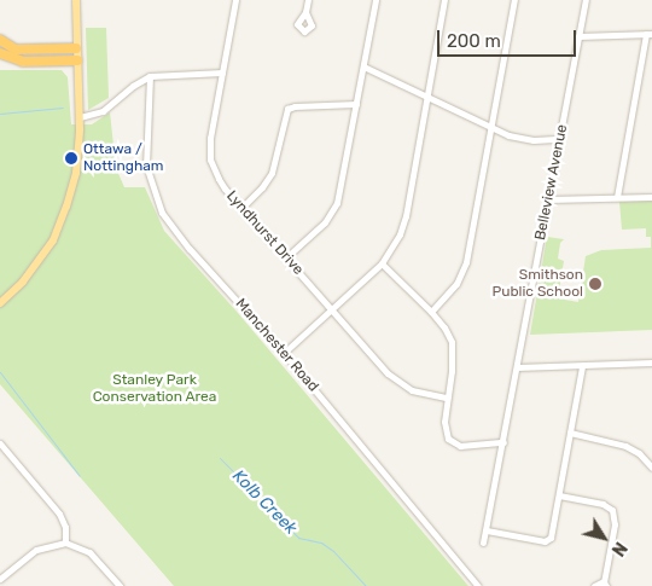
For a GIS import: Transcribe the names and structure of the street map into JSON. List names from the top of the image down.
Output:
{
  "streets": {
    "street": ["Belleview Avenue", "Lyndhurst Drive", "Manchester Road"]
  },
  "water": ["Kolb Creek"],
  "parks": ["Stanley Park Conservation Area"],
  "places": ["Ottawa / Nottingham", "Smithson Public School"],
  "scale_bar": "200 m",
  "north": "bottom right"
}
